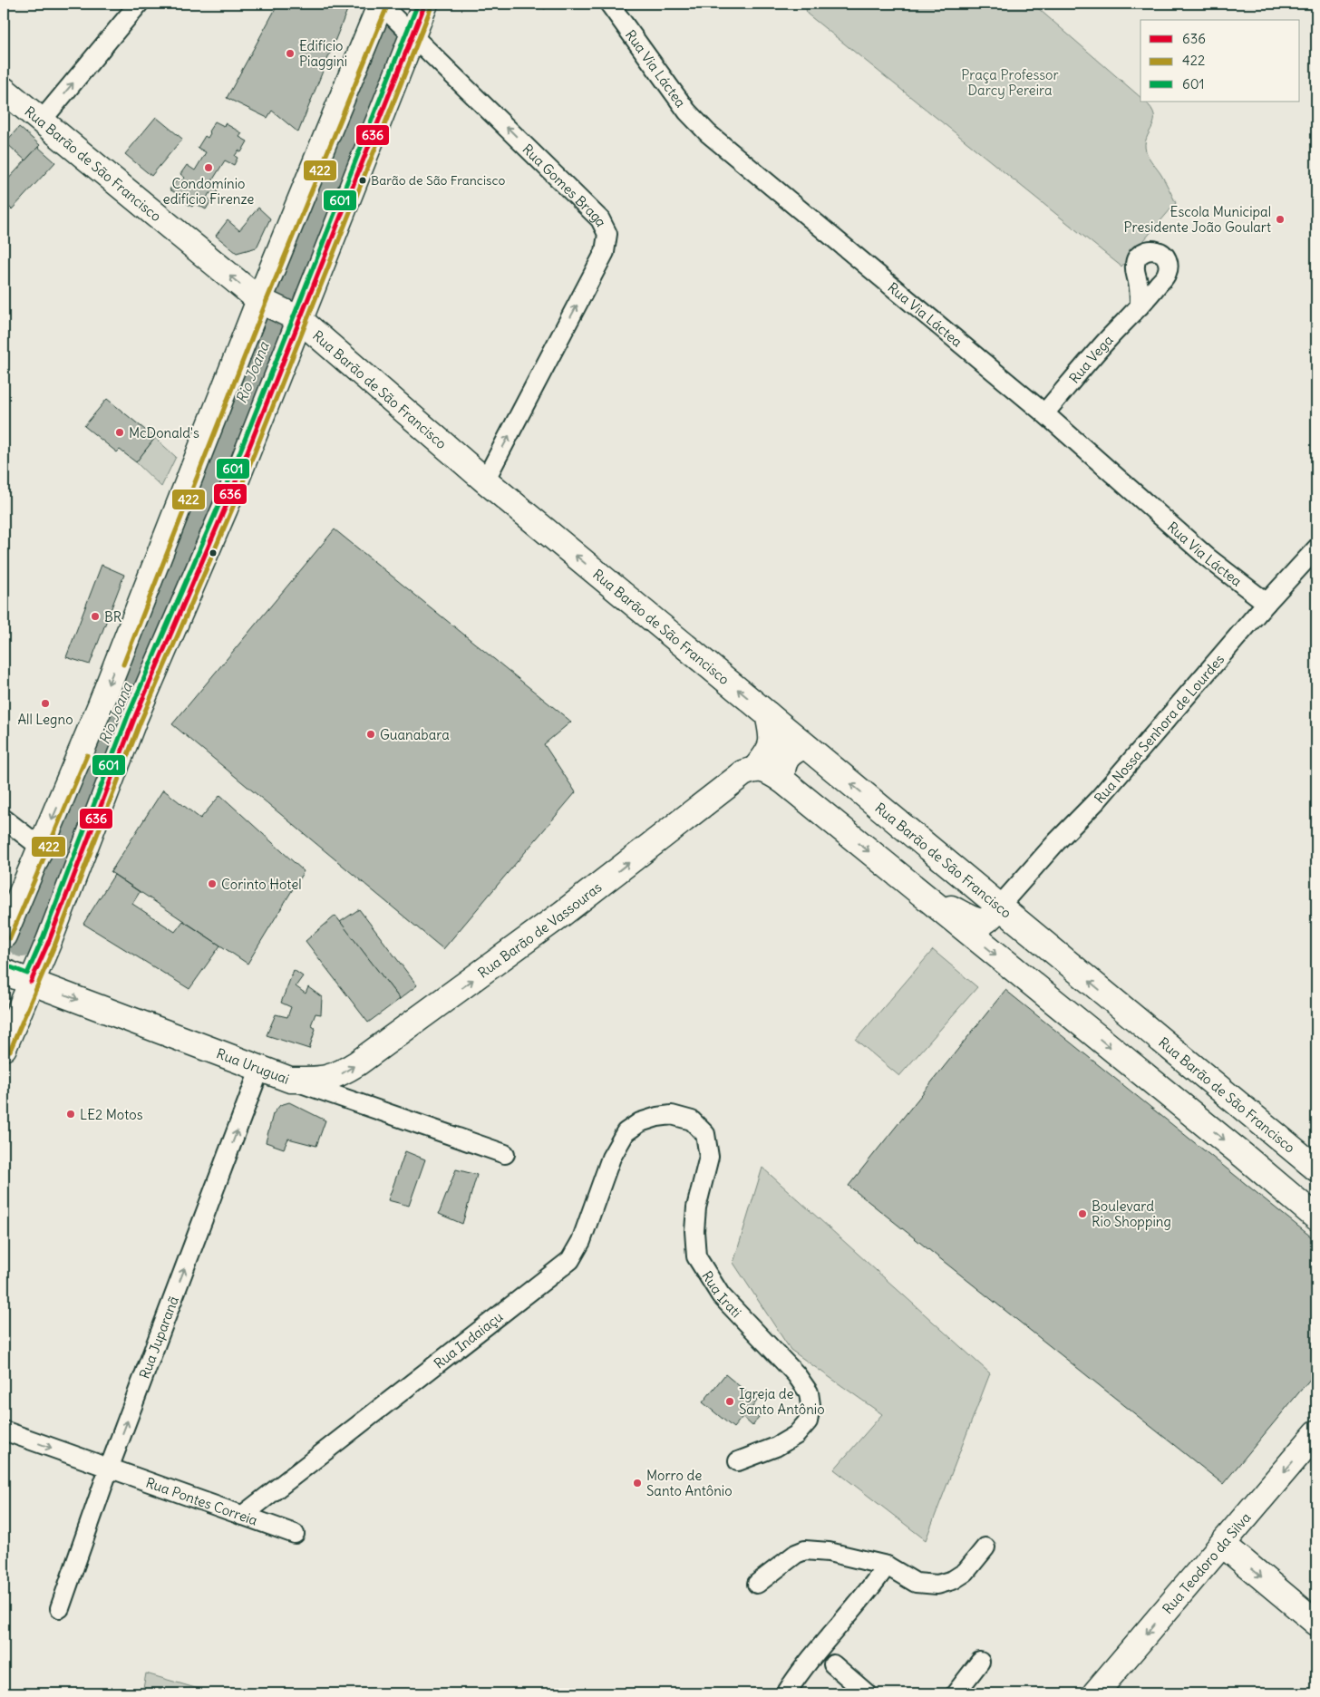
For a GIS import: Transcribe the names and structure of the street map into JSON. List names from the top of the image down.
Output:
{
  "streets": {
    "street": [
      "Rua Via Láctea",
      "Rua Barão de São Francisco",
      "Rua Gomes Braga",
      "Rua Vega",
      "Rua Nossa Senhora de Lourdes",
      "Rua Barão de Vassouras",
      "Rua Uruguai",
      "Rua Irati",
      "Rua Juparanã",
      "Rua Indaiaçu",
      "Rua Pontes Correia",
      "Rua Teodoro da Silva"
    ]
  },
  "crossings": [
    ["Rua Via Láctea", "Rua Vega"],
    ["Rua Via Láctea", "Rua Nossa Senhora de Lourdes"],
    ["Rua Barão de São Francisco", "Rua Gomes Braga"],
    ["Rua Barão de São Francisco", "Rua Nossa Senhora de Lourdes"],
    ["Rua Barão de Vassouras", "Rua Uruguai"],
    ["Rua Uruguai", "Rua Juparanã"],
    ["Rua Irati", "Rua Indaiaçu"],
    ["Rua Juparanã", "Rua Pontes Correia"],
    ["Rua Indaiaçu", "Rua Pontes Correia"]
  ],
  "one_way": [
    "Rua Gomes Braga",
    "Rua Barão de Vassouras",
    "Rua Uruguai",
    "Rua Juparanã",
    "Rua Pontes Correia",
    "Rua Teodoro da Silva"
  ],
  "water": ["Rio Joana"],
  "parks": ["Praça Professor Darcy Pereira"],
  "places": [
    "Edifício Piaggini",
    "Condomínio edifício Firenze",
    "Barão de São Francisco",
    "Escola Municipal Presidente João Goulart",
    "McDonald's",
    "BR",
    "All Legno",
    "Guanabara",
    "Corinto Hotel",
    "LE2 Motos",
    "Boulevard Rio Shopping",
    "Igreja de Santo Antônio",
    "Morro de Santo Antônio"
  ],
  "lines": ["transit line 636", "transit line 601", "transit line 422"],
  "legend": ["636", "422", "601"]
}
